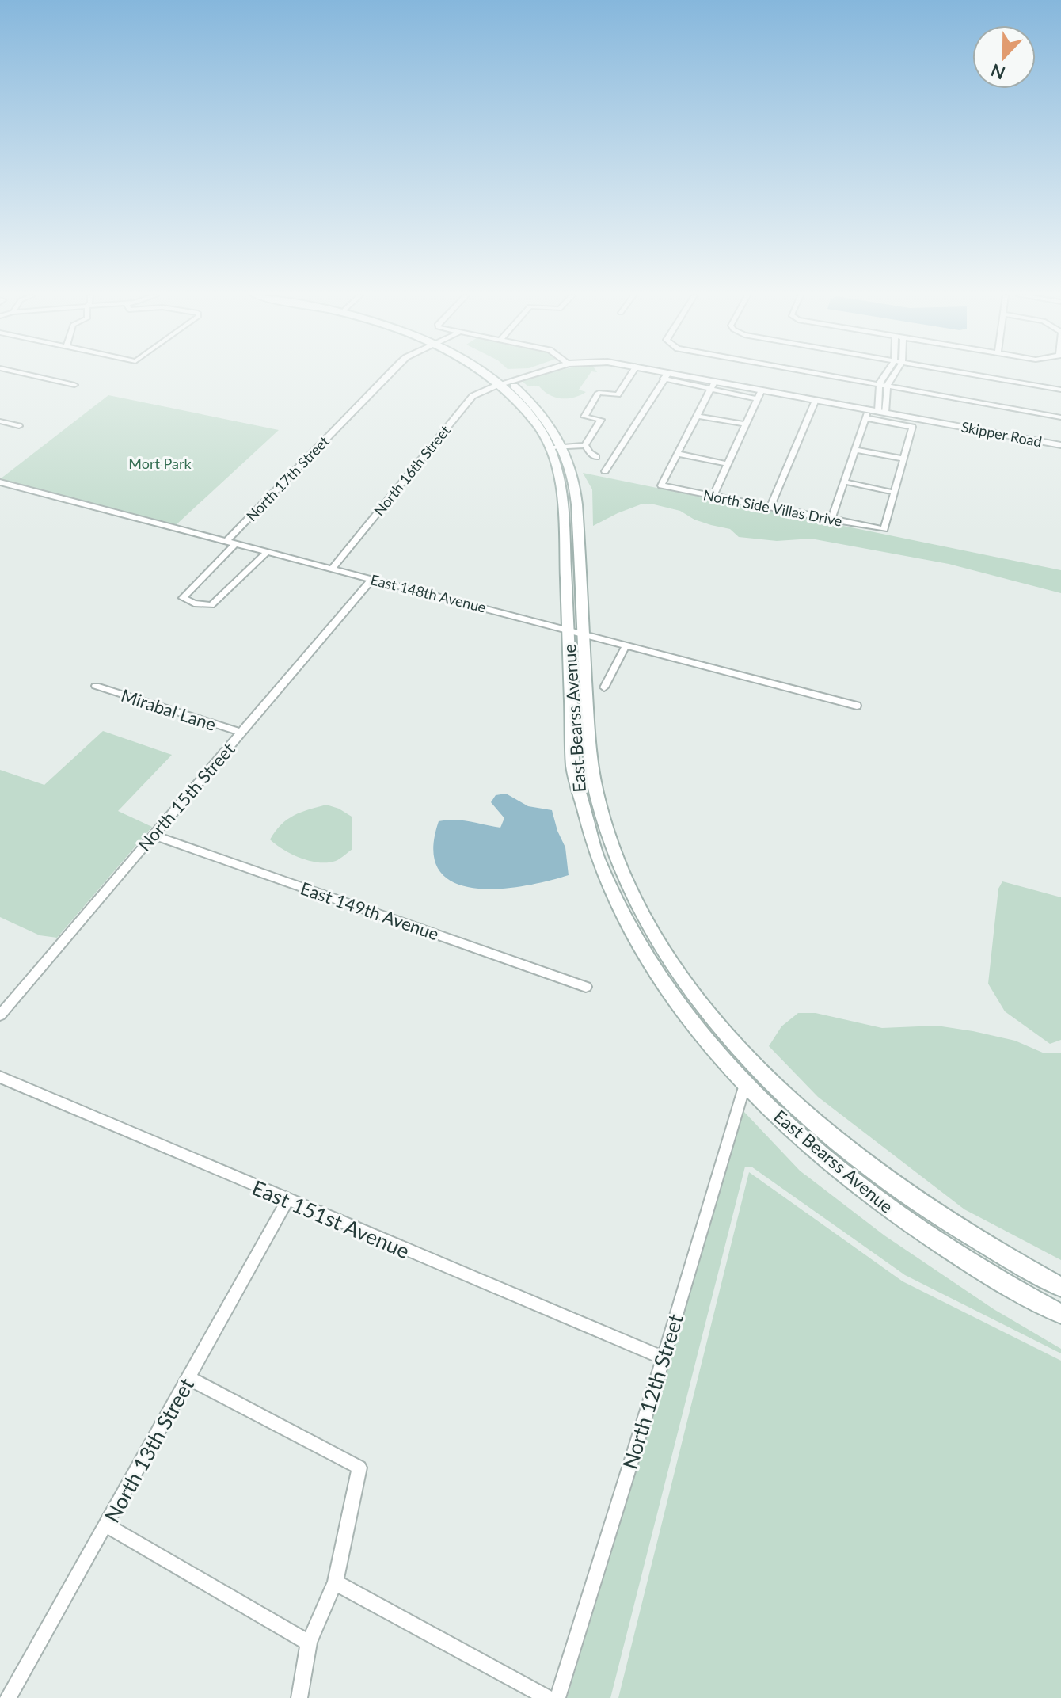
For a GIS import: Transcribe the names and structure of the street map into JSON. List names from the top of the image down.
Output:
{
  "streets": {
    "main road": ["East Bearss Avenue"],
    "street": [
      "Skipper Road",
      "North 16th Street",
      "North 17th Street",
      "North Side Villas Drive",
      "East 148th Avenue",
      "Mirabal Lane",
      "North 15th Street",
      "East 149th Avenue",
      "East 151st Avenue",
      "North 12th Street",
      "North 13th Street"
    ]
  },
  "crossings": [
    ["Skipper Road", "North 16th Street"],
    ["Skipper Road", "East Bearss Avenue"],
    ["North 16th Street", "East 148th Avenue"],
    ["North 16th Street", "East Bearss Avenue"],
    ["North 17th Street", "East 148th Avenue"],
    ["East 148th Avenue", "East Bearss Avenue"],
    ["East 148th Avenue", "North 15th Street"],
    ["Mirabal Lane", "North 15th Street"],
    ["East Bearss Avenue", "North 12th Street"],
    ["North 15th Street", "East 149th Avenue"],
    ["East 151st Avenue", "North 12th Street"],
    ["East 151st Avenue", "North 13th Street"]
  ],
  "parks": ["Mort Park"],
  "north": "bottom"
}
